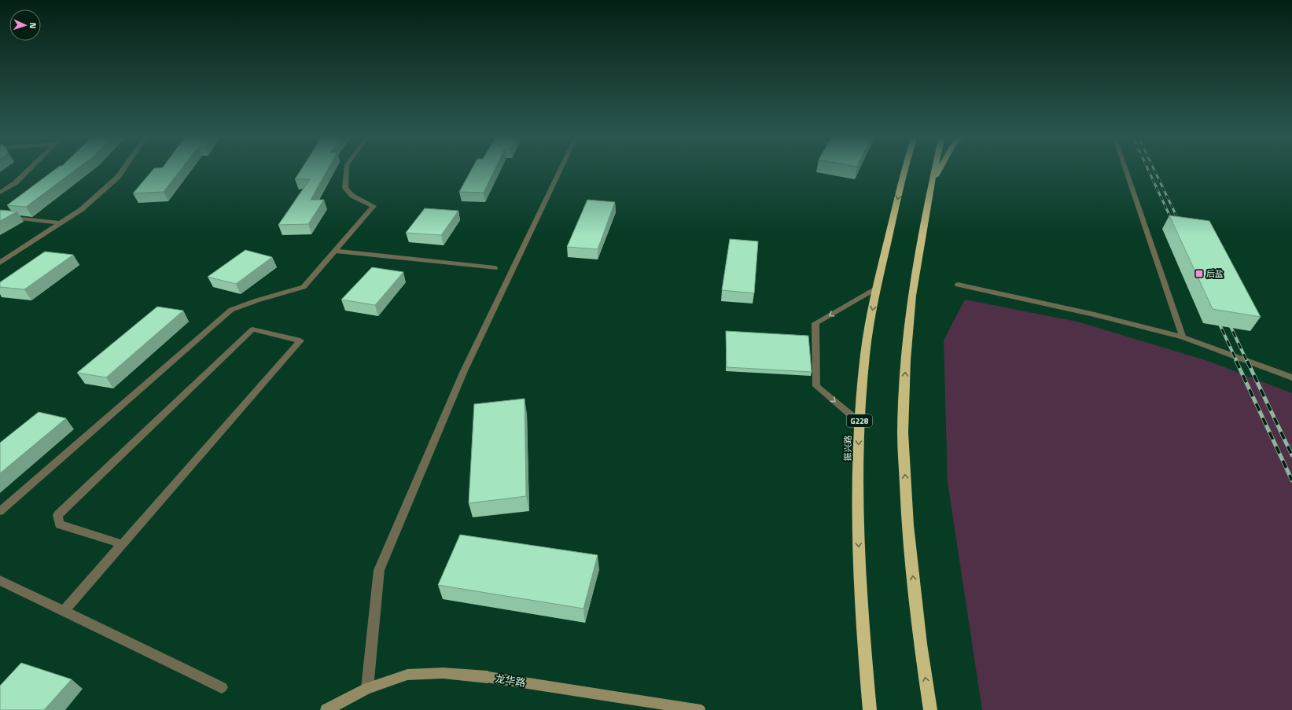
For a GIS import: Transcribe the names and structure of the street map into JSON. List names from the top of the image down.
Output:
{
  "streets": {
    "highway": ["G228", "振兴路"],
    "street": ["龙华路"]
  },
  "places": {
    "transit": ["后盐"]
  },
  "north": "right"
}
